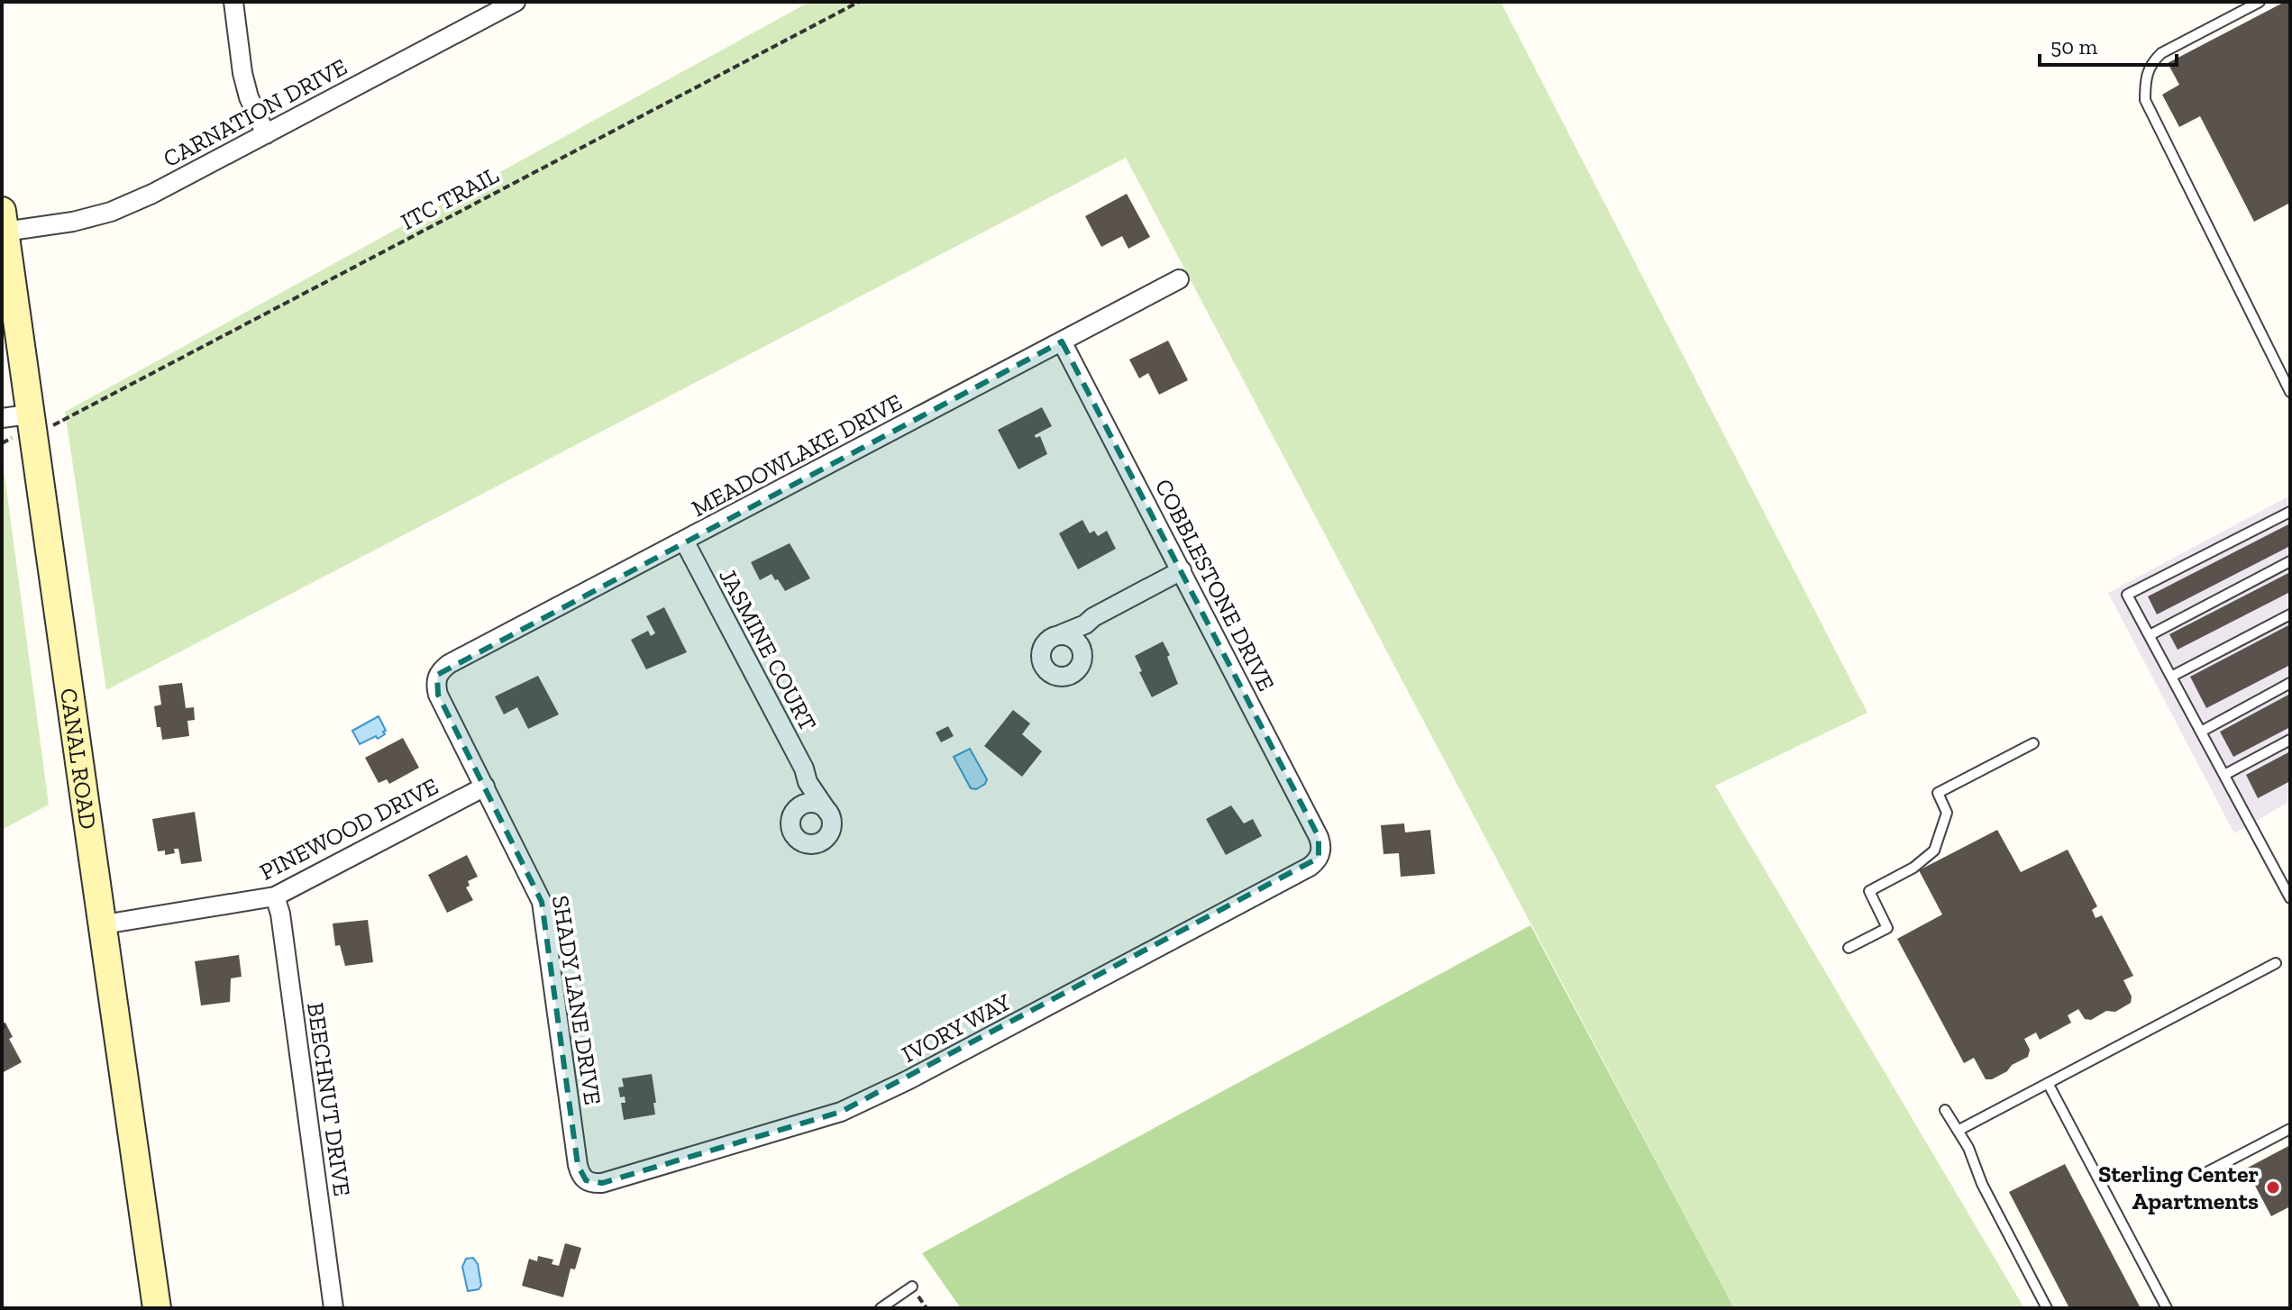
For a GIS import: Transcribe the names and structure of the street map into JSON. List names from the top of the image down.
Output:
{
  "streets": {
    "street": [
      "CARNATION DRIVE",
      "MEADOWLAKE DRIVE",
      "COBBLESTONE DRIVE",
      "JASMINE COURT",
      "CANAL ROAD",
      "PINEWOOD DRIVE",
      "SHADY LANE DRIVE",
      "IVORY WAY",
      "BEECHNUT DRIVE"
    ],
    "path": ["ITC TRAIL"]
  },
  "crossings": [
    ["CARNATION DRIVE", "CANAL ROAD"],
    ["MEADOWLAKE DRIVE", "COBBLESTONE DRIVE"],
    ["MEADOWLAKE DRIVE", "JASMINE COURT"],
    ["MEADOWLAKE DRIVE", "SHADY LANE DRIVE"],
    ["COBBLESTONE DRIVE", "IVORY WAY"],
    ["CANAL ROAD", "PINEWOOD DRIVE"],
    ["PINEWOOD DRIVE", "SHADY LANE DRIVE"],
    ["PINEWOOD DRIVE", "BEECHNUT DRIVE"],
    ["SHADY LANE DRIVE", "IVORY WAY"]
  ],
  "places": ["Sterling Center Apartments"],
  "scale_bar": "50 m"
}
